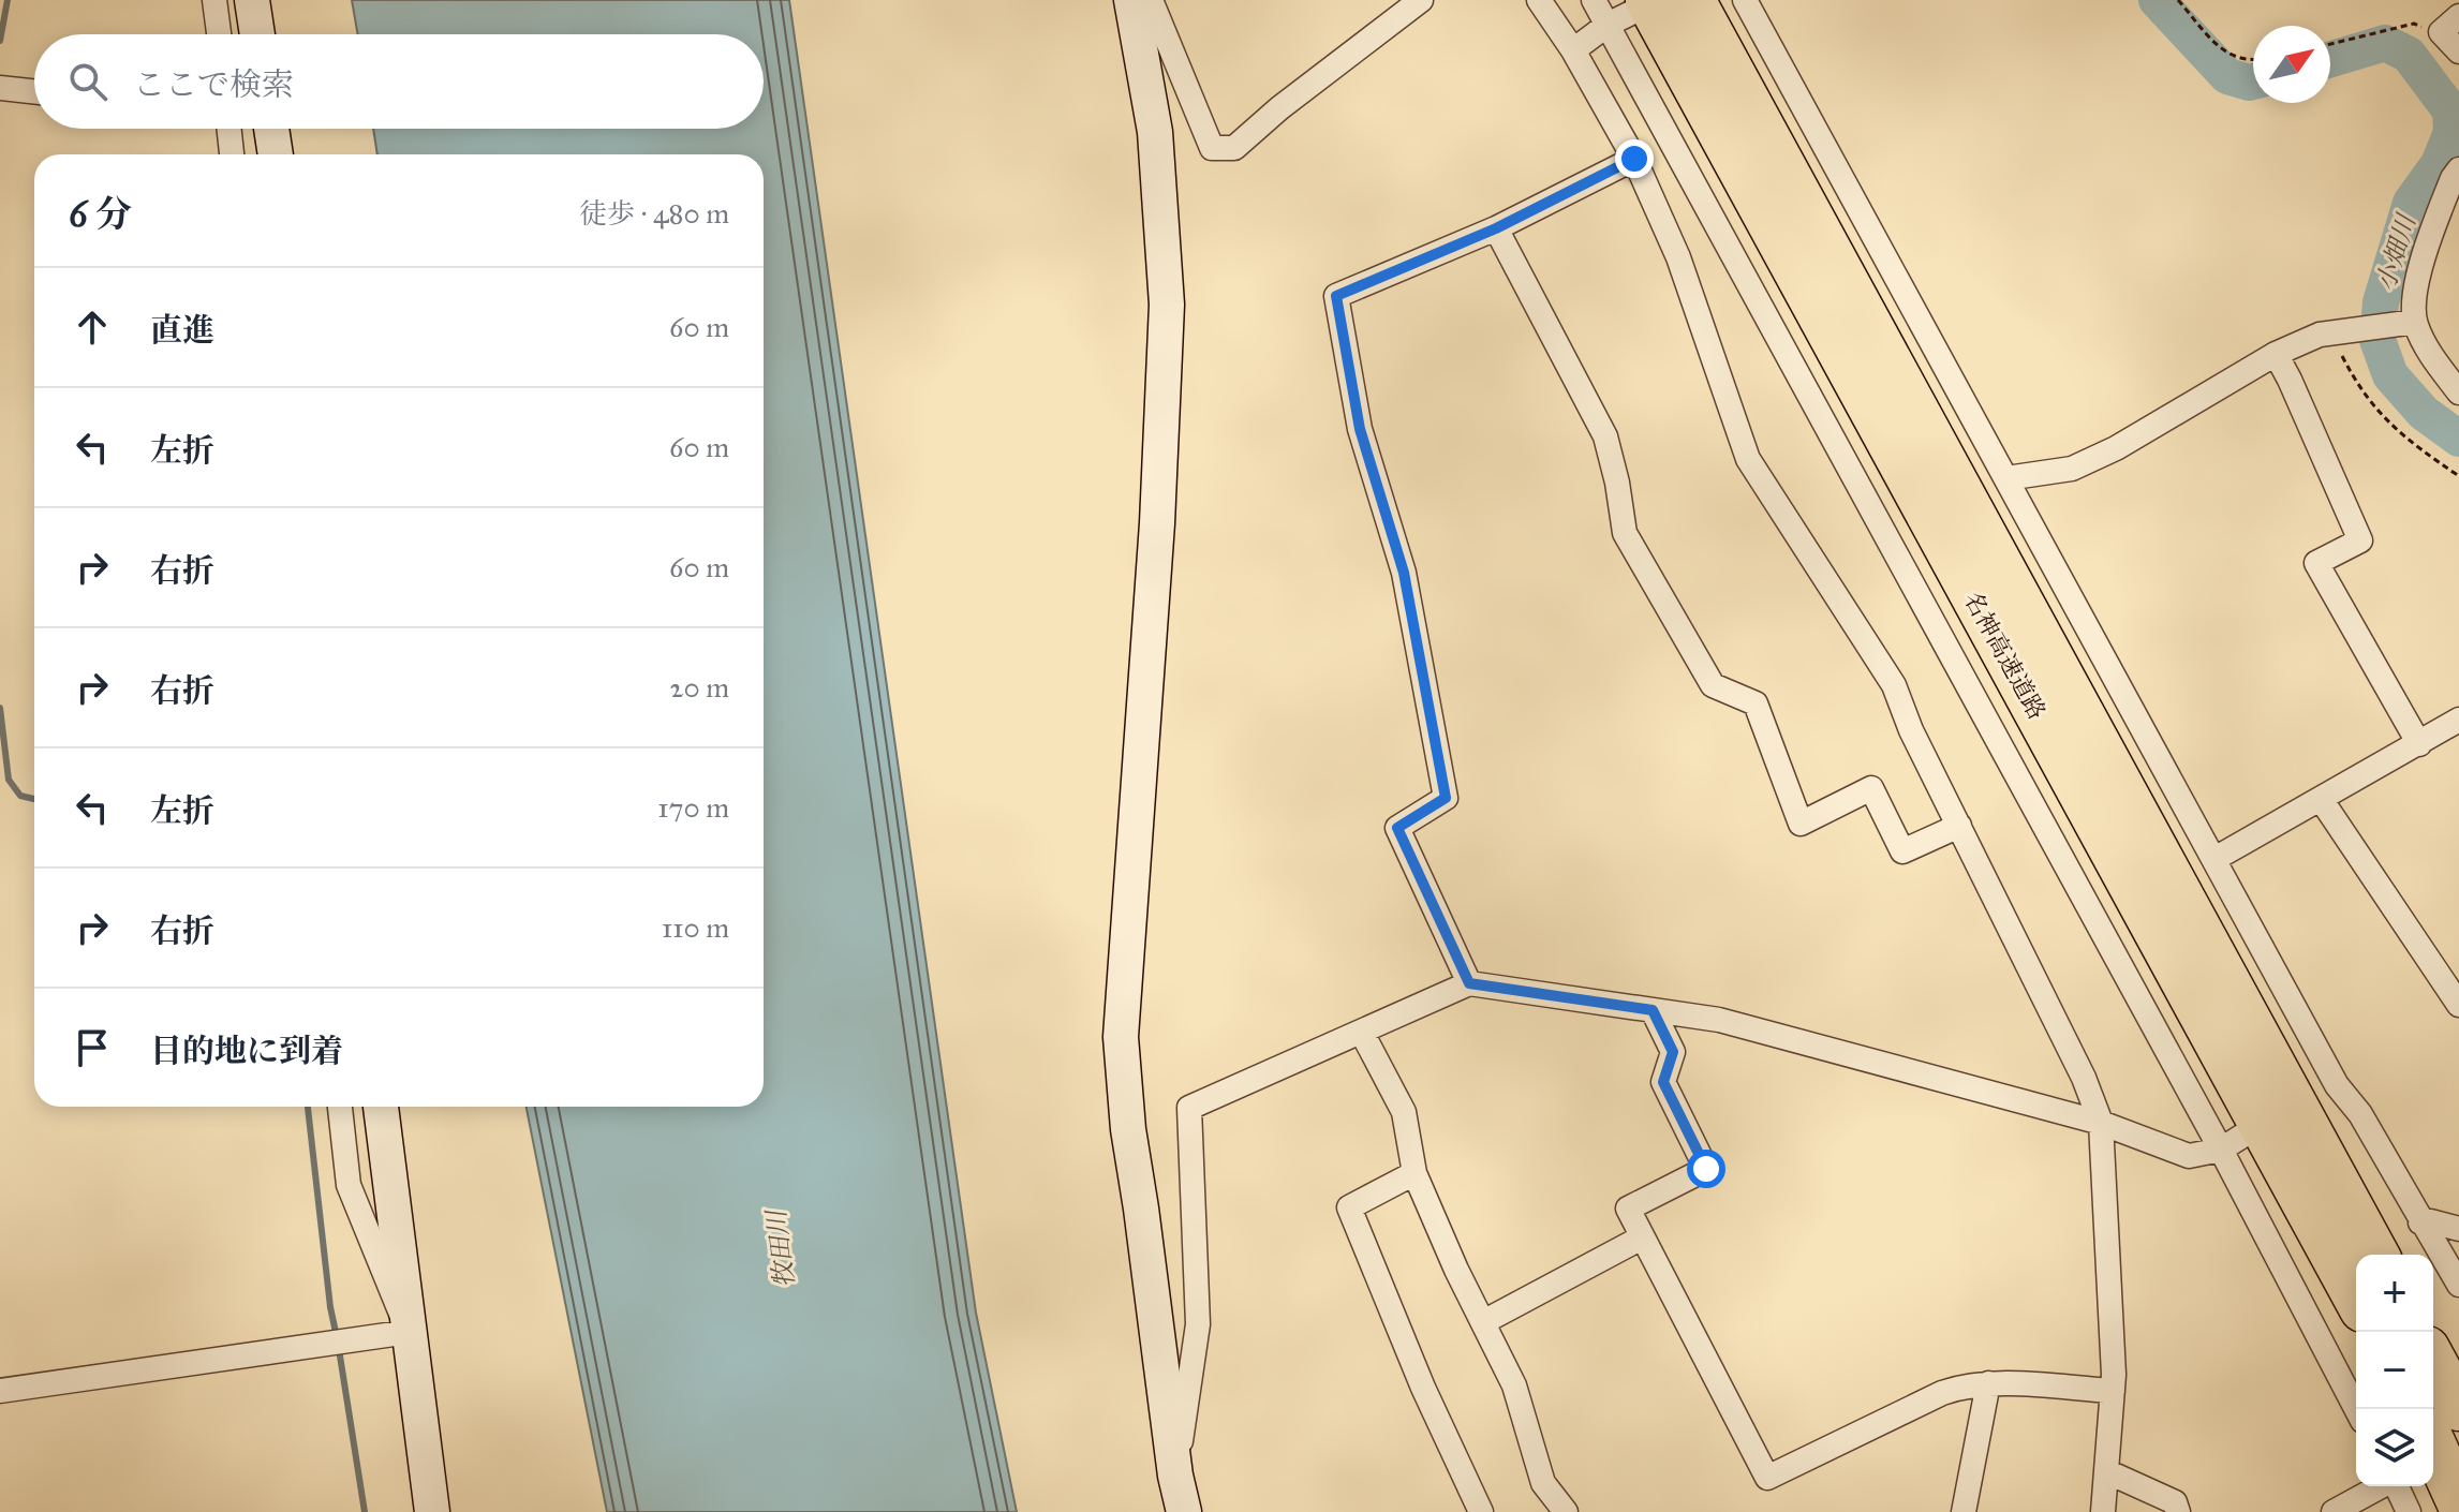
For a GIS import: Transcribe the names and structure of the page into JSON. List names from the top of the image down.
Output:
{
  "streets": {
    "highway": ["名神高速道路"]
  },
  "water": ["小畑川", "牧田川"],
  "north": "top right",
  "page": {
    "search": "ここで検索",
    "heading": ["6 分", "徒歩 · 480 m"],
    "list": [
      ["直進", "60 m"],
      ["左折", "60 m"],
      ["右折", "60 m"],
      ["右折", "20 m"],
      ["左折", "170 m"],
      ["右折", "110 m"],
      "目的地に到着"
    ],
    "map_buttons": ["+", "−"]
  }
}
